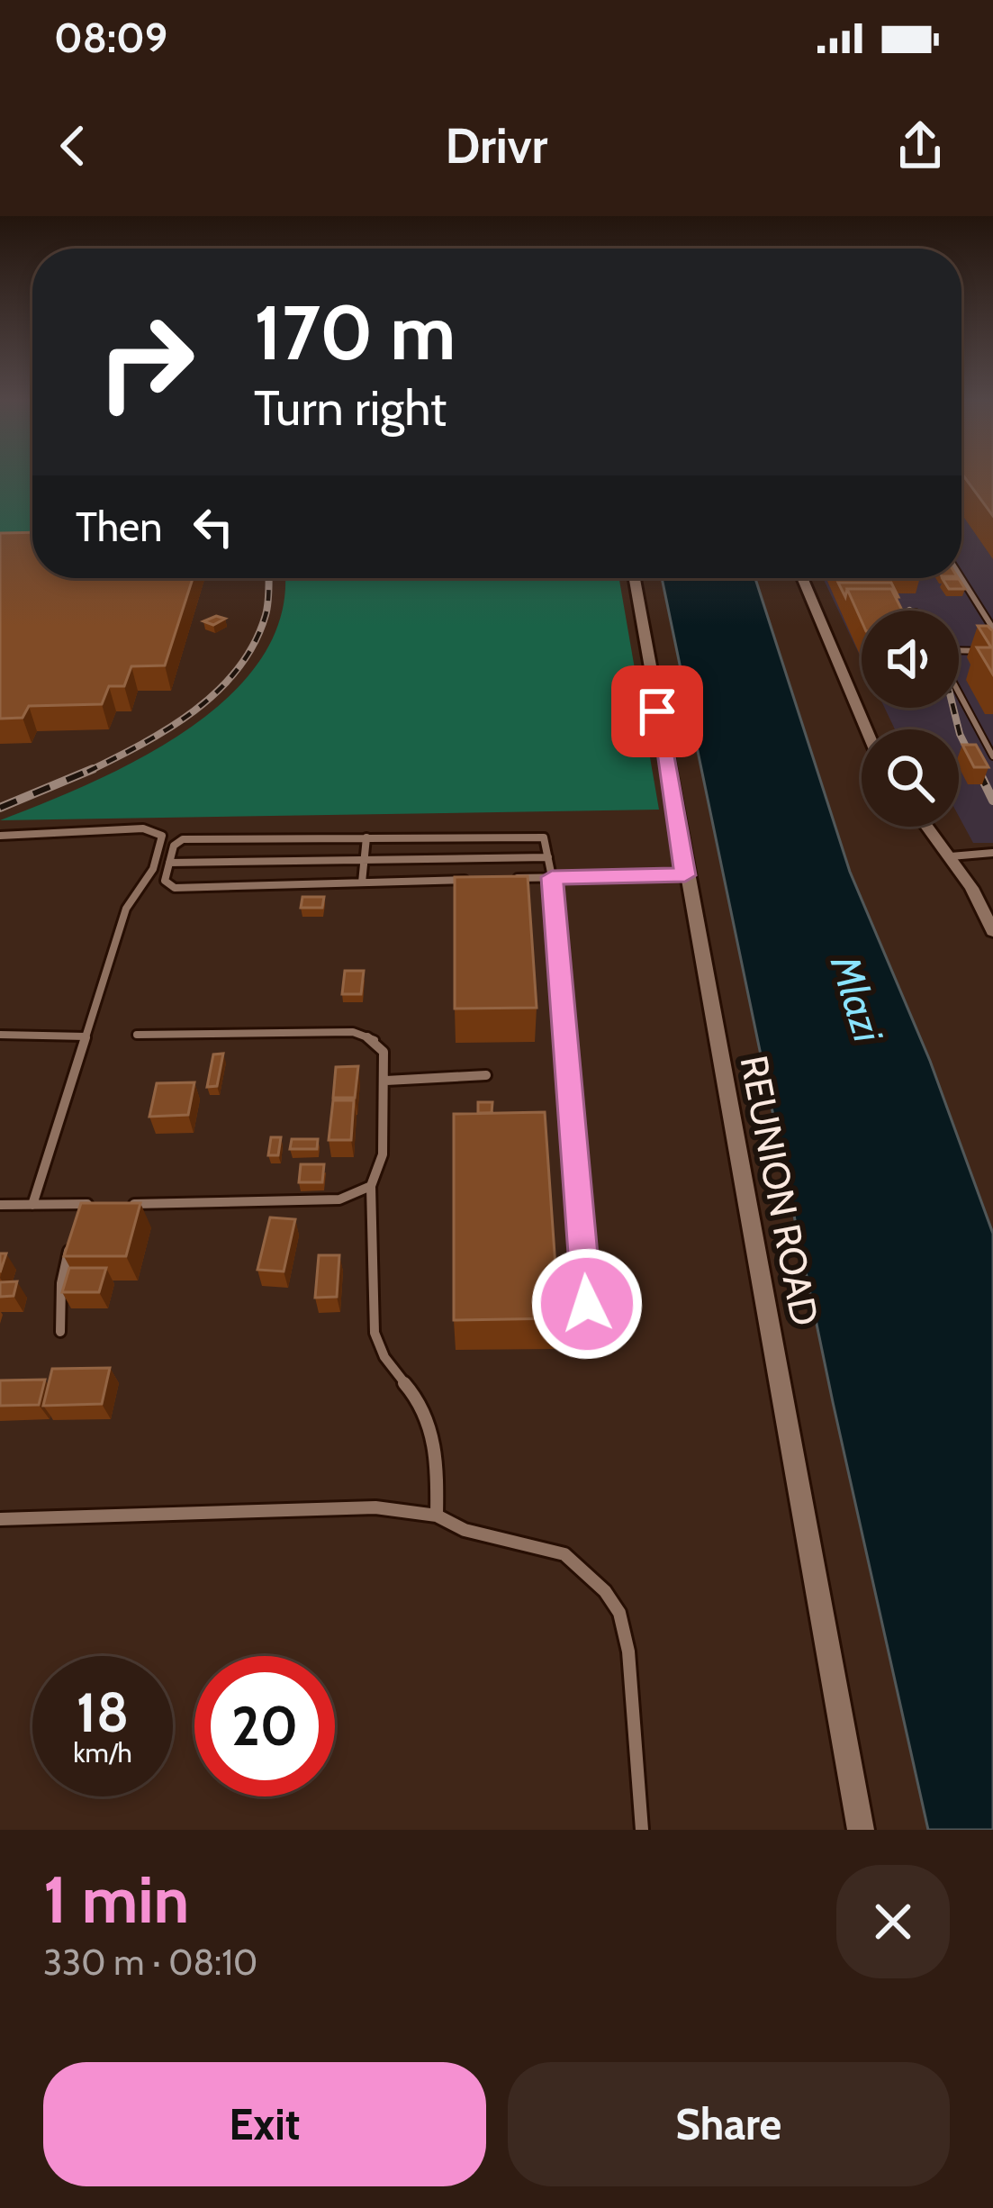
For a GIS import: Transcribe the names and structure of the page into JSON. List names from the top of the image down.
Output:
{
  "streets": {
    "street": ["REUNION ROAD"]
  },
  "water": ["Mlazi"],
  "page": {
    "status": "08:09",
    "header": "Drivr",
    "turn": ["170 m", "Turn right"],
    "then": "Then",
    "speed": "18 km/h",
    "limit": "20",
    "heading": ["1 min", "330 m · 08:10"],
    "buttons": ["Exit", "Share"]
  }
}
